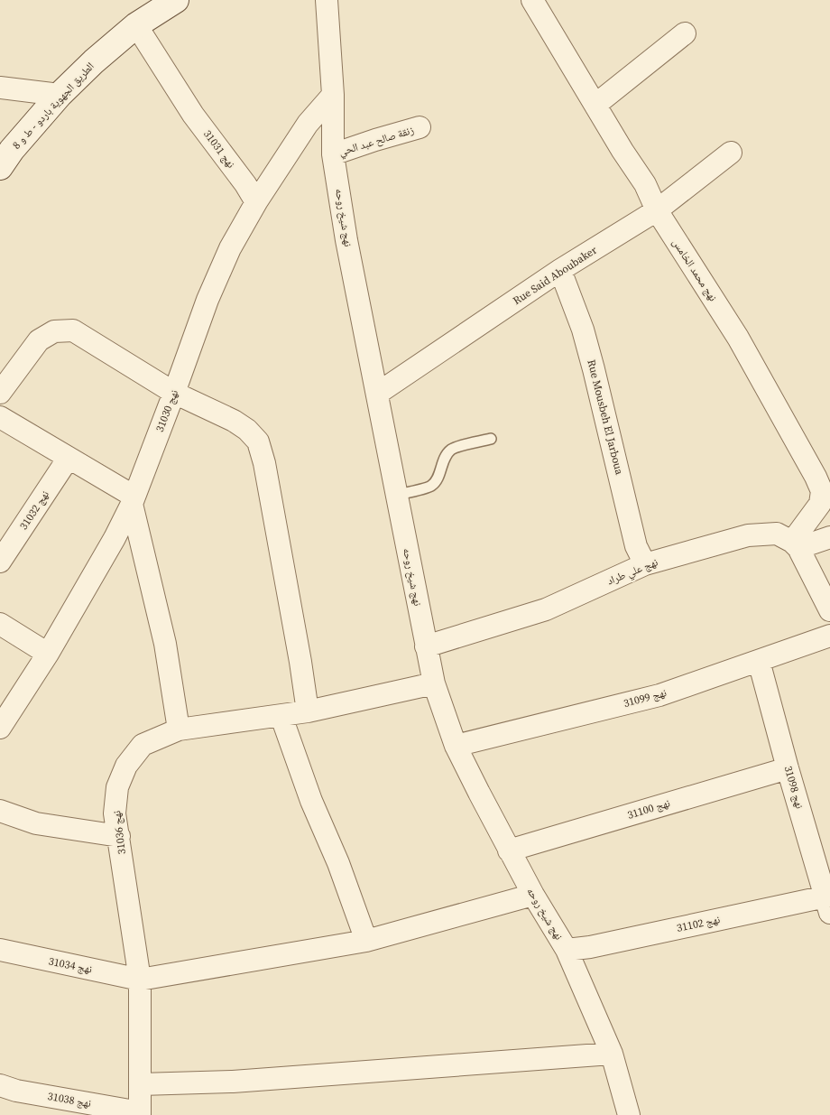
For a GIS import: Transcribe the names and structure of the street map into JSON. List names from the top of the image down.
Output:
{
  "streets": {
    "main road": ["الطريق الجهوية باردو - ط و 8"],
    "street": [
      "زنقة صالح عبد الحي",
      "نهج 31031",
      "نهج شيخ روحه",
      "نهج محمد الخامس",
      "Rue Said Aboubaker",
      "نهج 31030",
      "Rue Mousbeh El Jarboua",
      "نهج 31032",
      "نهج علي طراد",
      "نهج 31099",
      "نهج 31098",
      "نهج 31100",
      "نهج 31036",
      "نهج 31102",
      "نهج 31034",
      "نهج 31038"
    ]
  },
  "crossings": [
    ["الطريق الجهوية باردو - ط و 8", "نهج 31031"],
    ["زنقة صالح عبد الحي", "نهج شيخ روحه"],
    ["نهج 31031", "نهج 31030"],
    ["نهج شيخ روحه", "Rue Said Aboubaker"],
    ["نهج شيخ روحه", "نهج 31030"],
    ["نهج شيخ روحه", "نهج علي طراد"],
    ["نهج شيخ روحه", "نهج 31099"],
    ["نهج شيخ روحه", "نهج 31100"],
    ["نهج شيخ روحه", "نهج 31036"],
    ["نهج شيخ روحه", "نهج 31102"],
    ["نهج محمد الخامس", "Rue Said Aboubaker"],
    ["نهج محمد الخامس", "نهج علي طراد"],
    ["Rue Said Aboubaker", "Rue Mousbeh El Jarboua"],
    ["Rue Mousbeh El Jarboua", "نهج علي طراد"],
    ["نهج 31099", "نهج 31098"],
    ["نهج 31098", "نهج 31100"],
    ["نهج 31098", "نهج 31102"],
    ["نهج 31036", "نهج 31034"],
    ["نهج 31036", "نهج 31038"]
  ]
}
